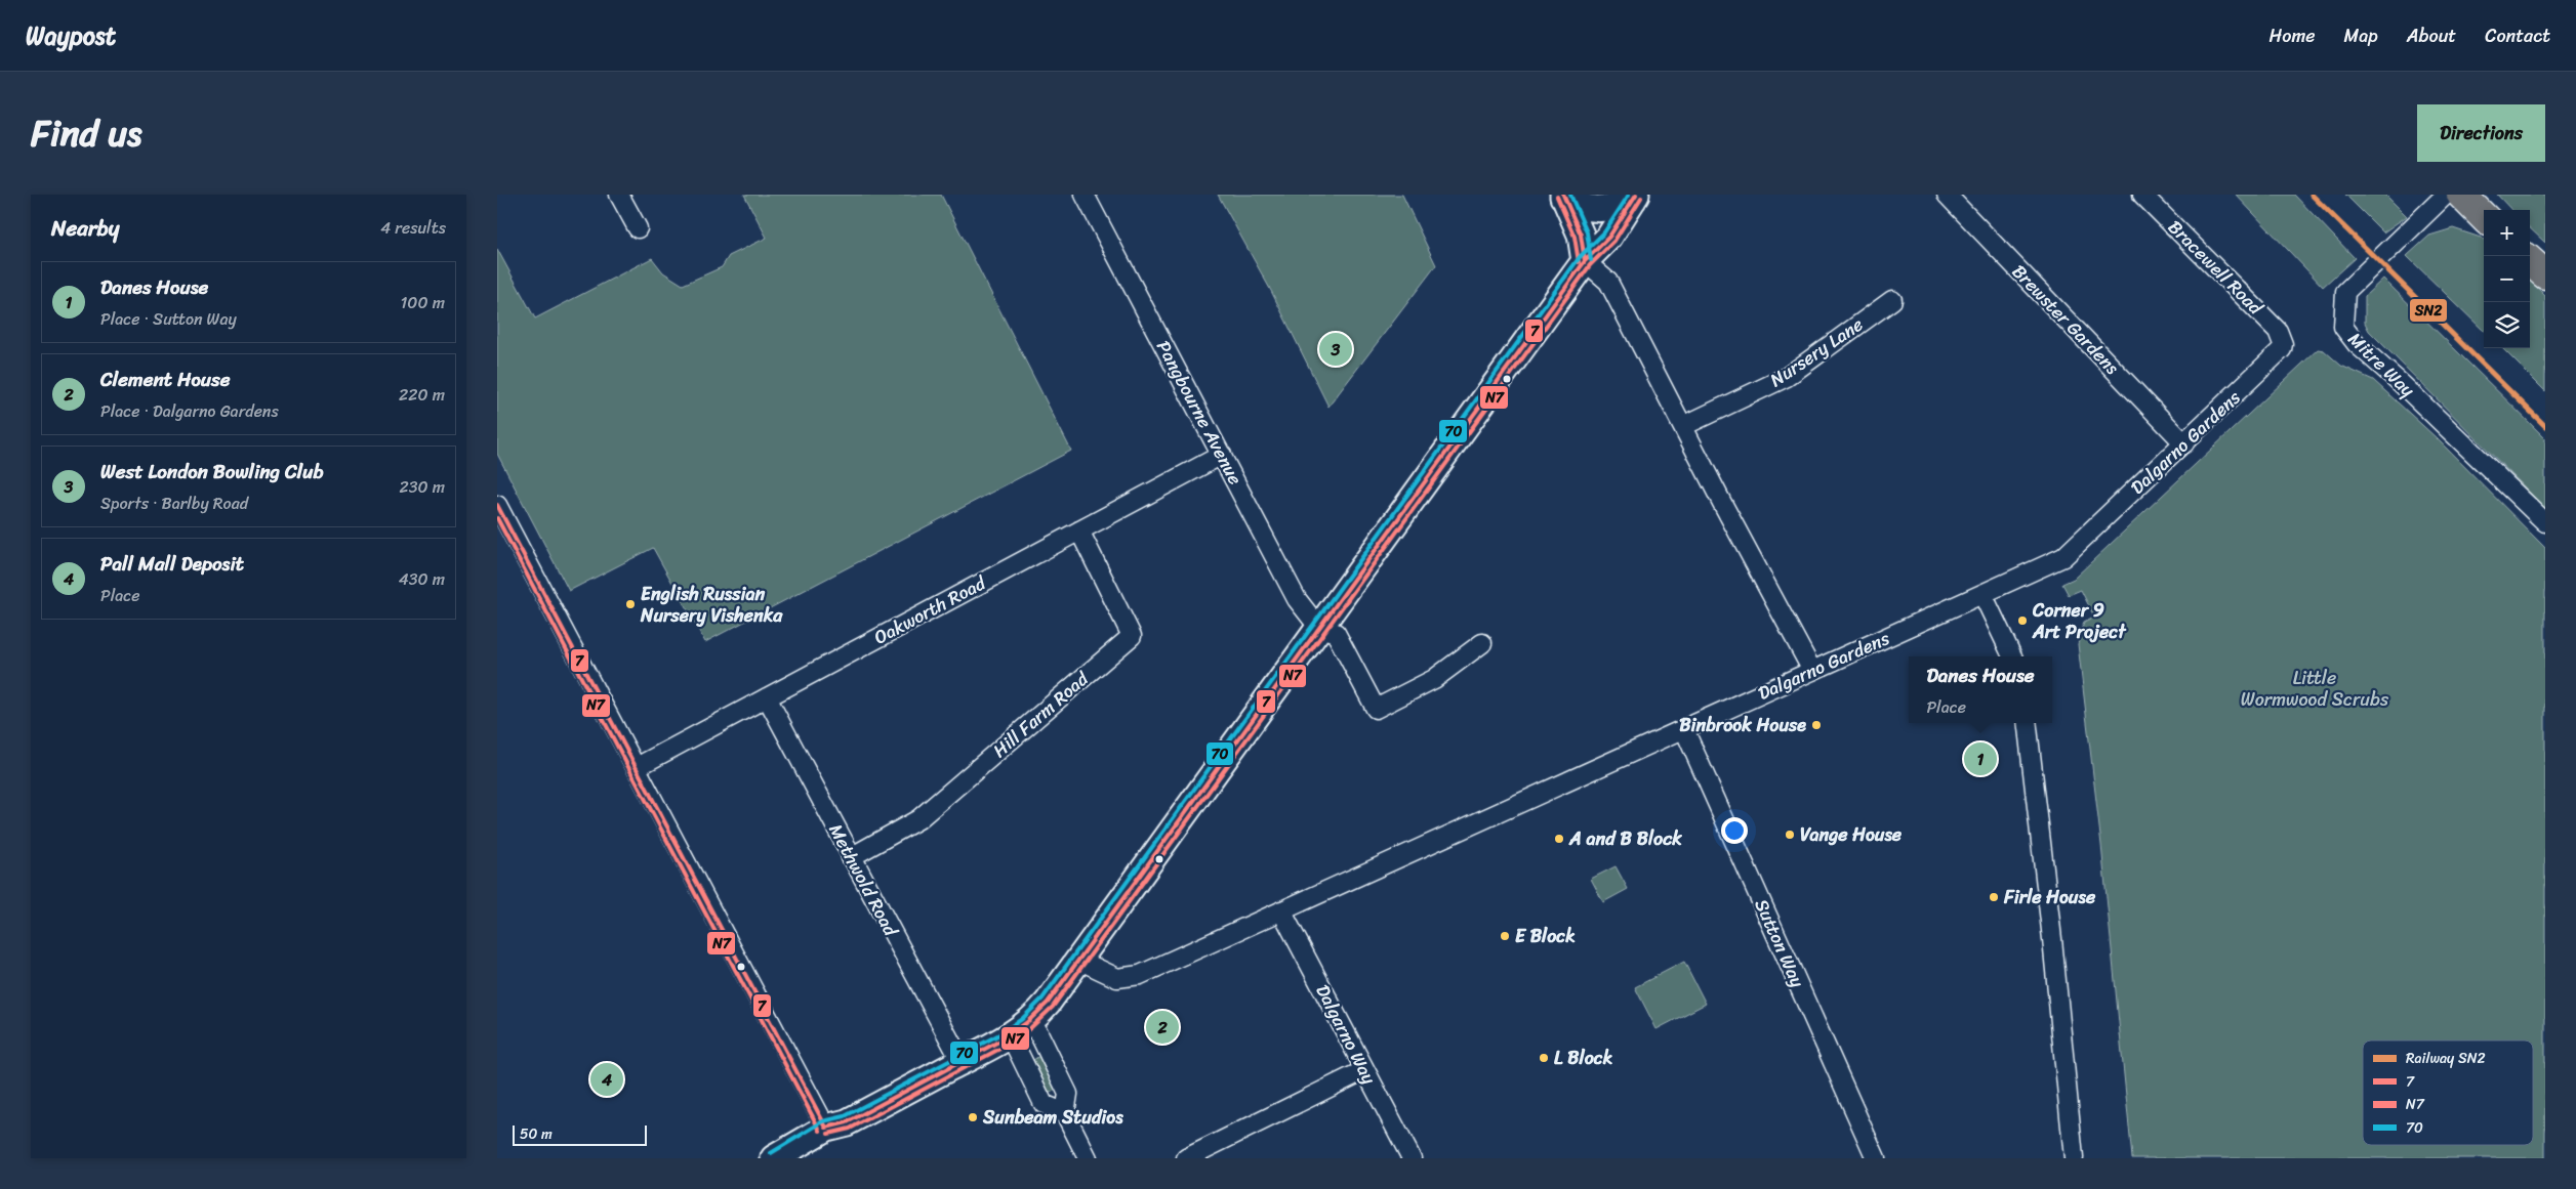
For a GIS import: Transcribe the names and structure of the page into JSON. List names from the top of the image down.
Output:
{
  "streets": {
    "street": [
      "Bracewell Road",
      "Brewster Gardens",
      "Nursery Lane",
      "Mitre Way",
      "Pangbourne Avenue",
      "Dalgarno Gardens",
      "Oakworth Road",
      "Hill Farm Road",
      "Methwold Road",
      "Sutton Way",
      "Dalgarno Way"
    ]
  },
  "crossings": [
    ["Bracewell Road", "Dalgarno Gardens"],
    ["Brewster Gardens", "Dalgarno Gardens"],
    ["Pangbourne Avenue", "Oakworth Road"],
    ["Dalgarno Gardens", "Sutton Way"],
    ["Dalgarno Gardens", "Dalgarno Way"],
    ["Oakworth Road", "Hill Farm Road"],
    ["Oakworth Road", "Methwold Road"],
    ["Hill Farm Road", "Methwold Road"]
  ],
  "parks": ["Little Wormwood Scrubs"],
  "places": [
    "English Russian Nursery Vishenka",
    "Corner 9 Art Project",
    "Binbrook House",
    "Vange House",
    "A and B Block",
    "Firle House",
    "E Block",
    "L Block",
    "Sunbeam Studios"
  ],
  "lines": [
    "rail line SN2",
    "transit line 7",
    "transit line 70",
    "transit line N7"
  ],
  "legend": [
    "Railway SN2",
    "7",
    "N7",
    "70"
  ],
  "scale_bar": "50 m",
  "page": {
    "header": "Waypost",
    "nav": [
      "Home",
      "Map",
      "About",
      "Contact"
    ],
    "title": "Find us",
    "buttons": "Directions",
    "heading": ["Nearby", "4 results"],
    "map_buttons": ["+", "−"],
    "list": [
      {
        "mark": "1",
        "name": "Danes House",
        "note": "Place · Sutton Way",
        "value": "100 m"
      },
      {
        "mark": "2",
        "name": "Clement House",
        "note": "Place · Dalgarno Gardens",
        "value": "220 m"
      },
      {
        "mark": "3",
        "name": "West London Bowling Club",
        "note": "Sports · Barlby Road",
        "value": "230 m"
      },
      {
        "mark": "4",
        "name": "Pall Mall Deposit",
        "note": "Place",
        "value": "430 m"
      }
    ],
    "pins": [
      "3",
      "1",
      "2",
      "4"
    ],
    "popup": ["Danes House", "Place"],
    "scale": "50 m"
  }
}
